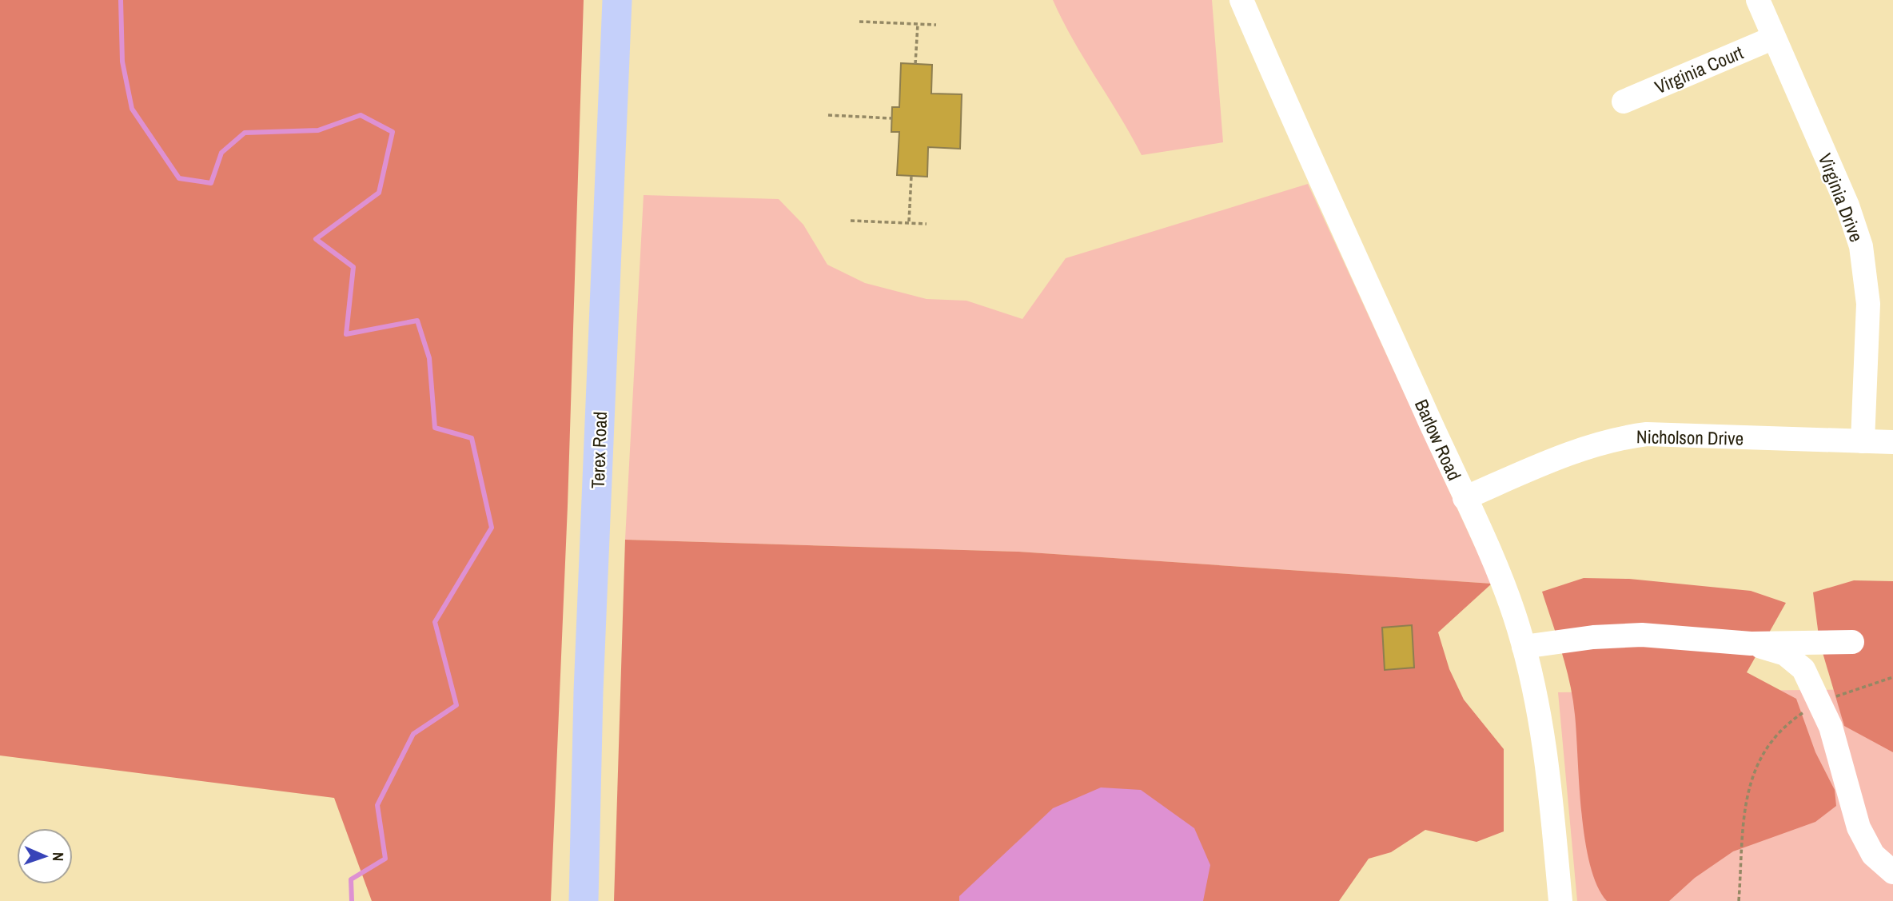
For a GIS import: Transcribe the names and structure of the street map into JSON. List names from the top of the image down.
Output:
{
  "streets": {
    "main road": ["Terex Road"],
    "street": [
      "Virginia Court",
      "Virginia Drive",
      "Nicholson Drive",
      "Barlow Road"
    ]
  },
  "crossings": [
    ["Virginia Court", "Virginia Drive"],
    ["Virginia Drive", "Nicholson Drive"],
    ["Nicholson Drive", "Barlow Road"]
  ],
  "north": "right"
}
